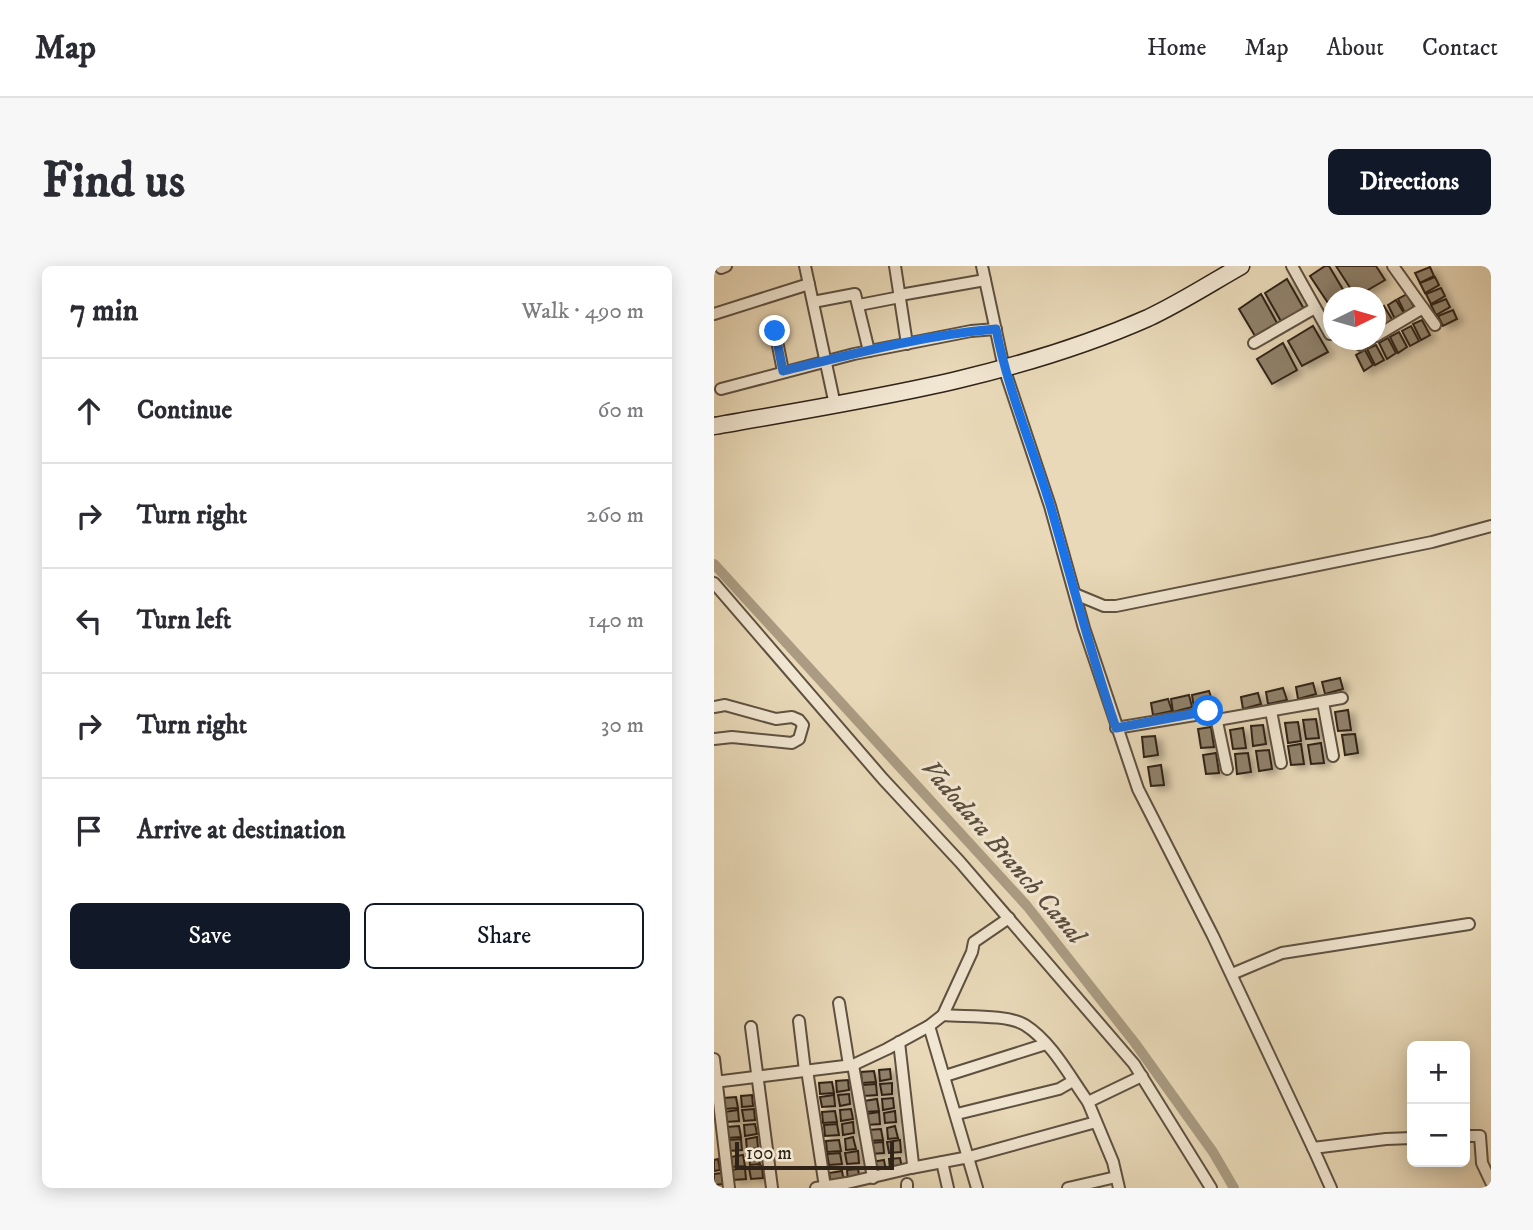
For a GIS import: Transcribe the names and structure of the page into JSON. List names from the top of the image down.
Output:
{
  "water": ["Vadodara Branch Canal"],
  "scale_bar": "100 m",
  "north": "right",
  "page": {
    "header": "Map",
    "nav": [
      "Home",
      "Map",
      "About",
      "Contact"
    ],
    "buttons": [
      "Directions",
      ["Save", "Share"]
    ],
    "title": "Find us",
    "heading": ["7 min", "Walk · 490 m"],
    "list": [
      ["Continue", "60 m"],
      ["Turn right", "260 m"],
      ["Turn left", "140 m"],
      ["Turn right", "30 m"],
      "Arrive at destination"
    ],
    "map_buttons": ["+", "−"],
    "scale": "100 m"
  }
}
